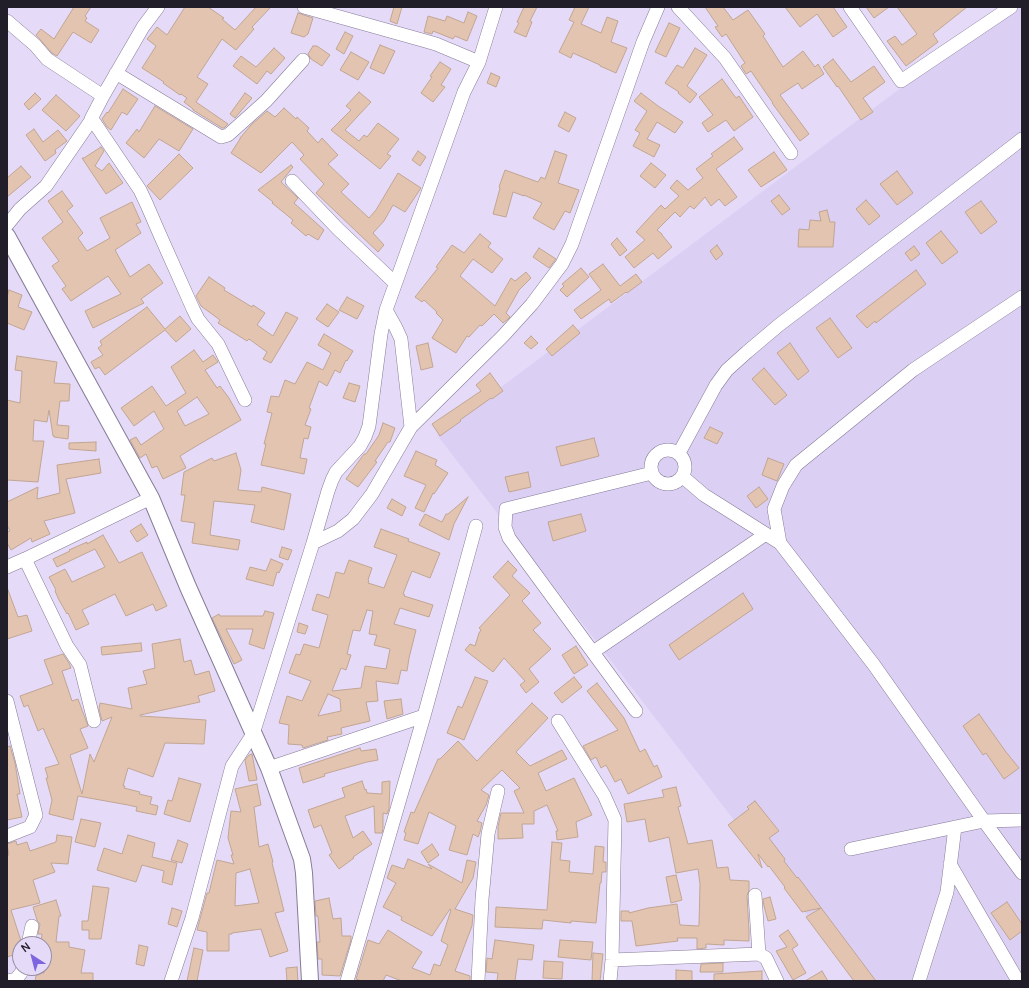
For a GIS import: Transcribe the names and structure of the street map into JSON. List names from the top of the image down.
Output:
{
  "north": "top left"
}
